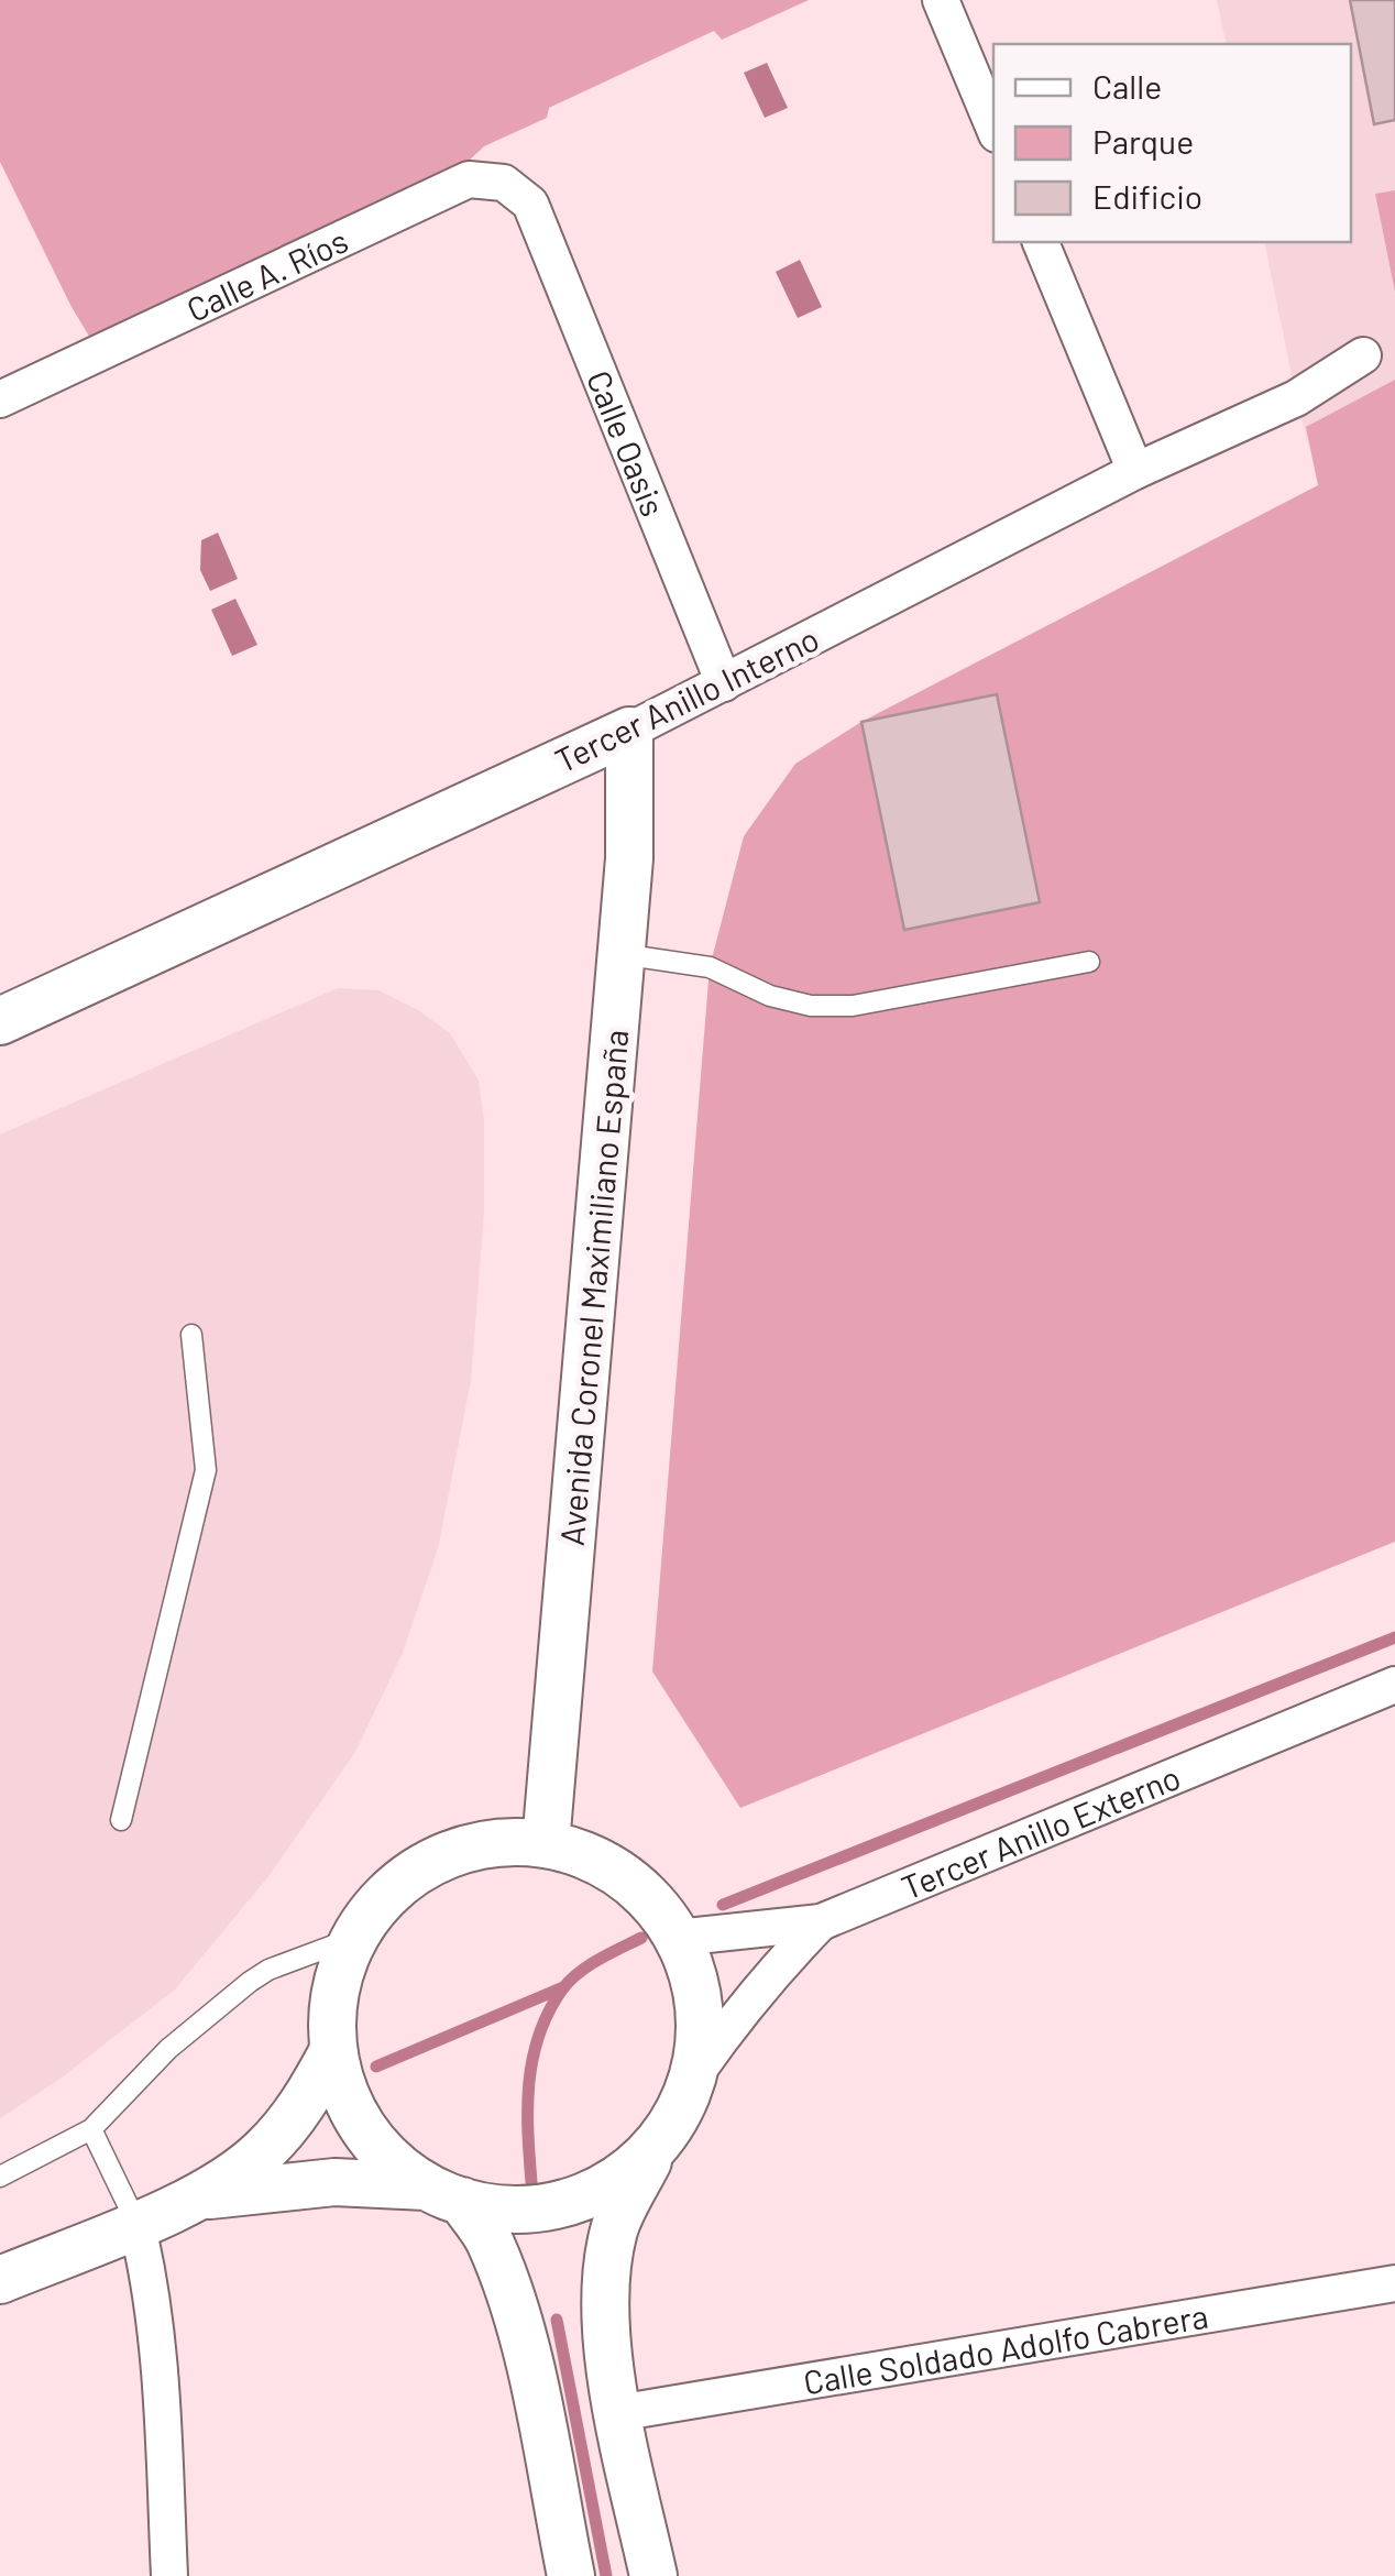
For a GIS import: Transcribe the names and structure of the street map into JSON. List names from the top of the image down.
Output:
{
  "streets": {
    "street": [
      "Calle A. Ríos",
      "Calle Oasis",
      "Tercer Anillo Interno",
      "Avenida Coronel Maximiliano España",
      "Tercer Anillo Externo",
      "Calle Soldado Adolfo Cabrera"
    ]
  },
  "crossings": [
    ["Calle A. Ríos", "Calle Oasis"],
    ["Calle Oasis", "Tercer Anillo Interno"],
    ["Tercer Anillo Interno", "Avenida Coronel Maximiliano España"],
    ["Avenida Coronel Maximiliano España", "Tercer Anillo Externo"]
  ],
  "legend": ["Calle", "Parque", "Edificio"]
}
